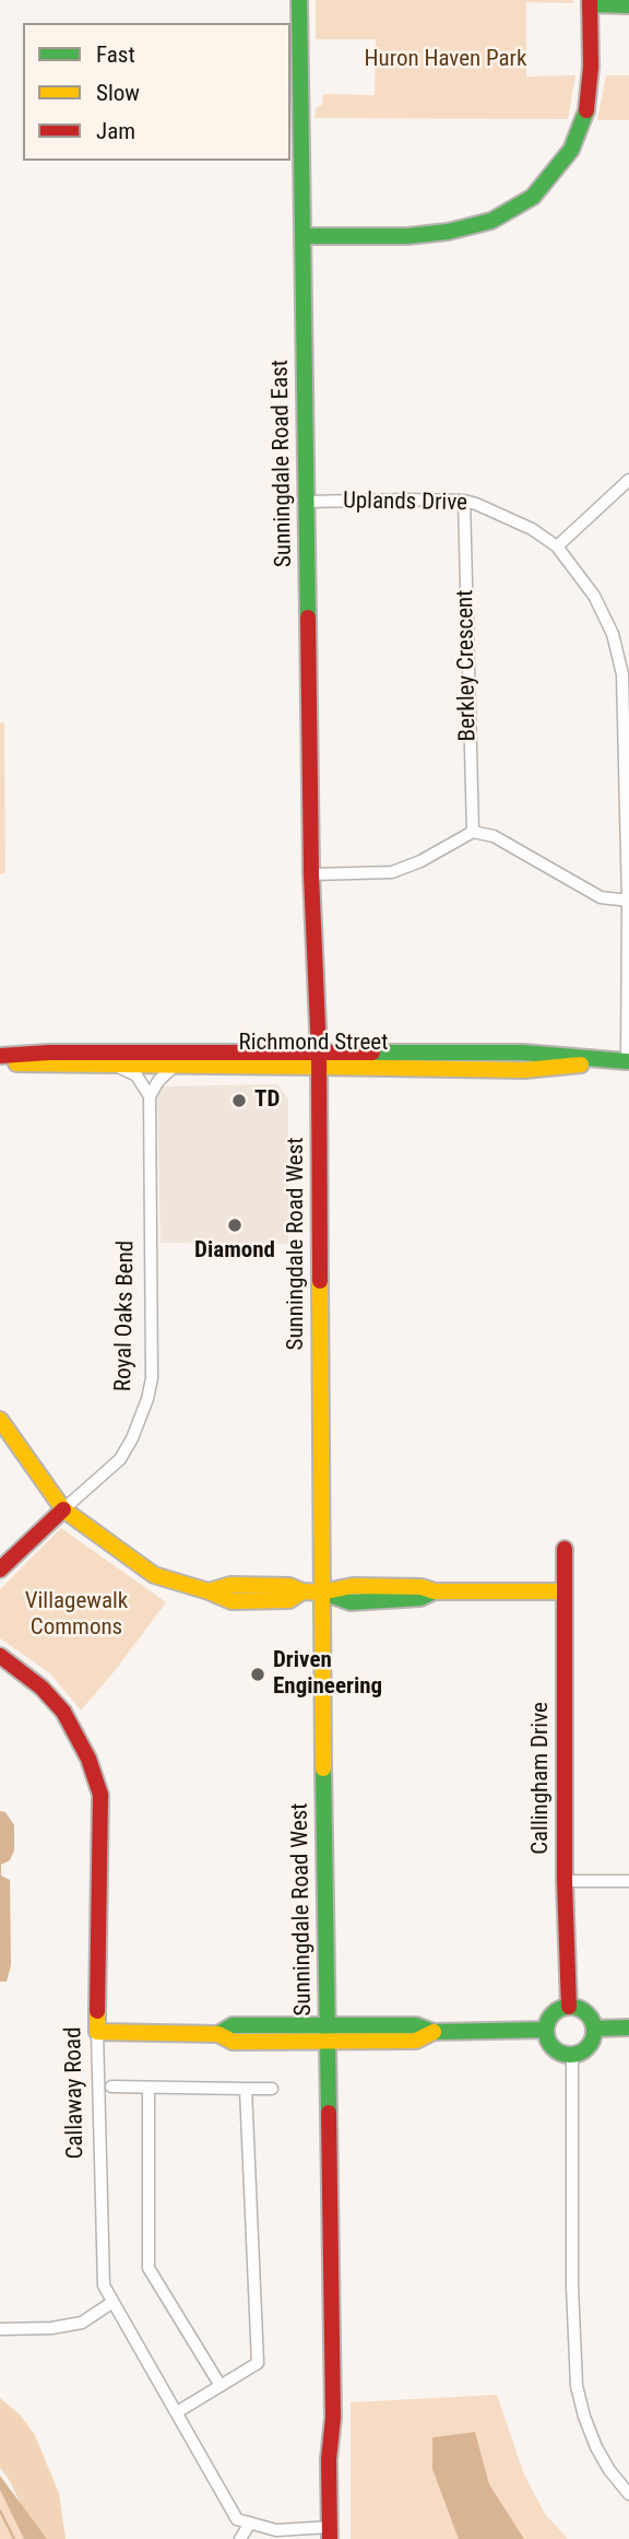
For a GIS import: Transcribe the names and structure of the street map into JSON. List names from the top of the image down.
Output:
{
  "streets": {
    "main road": [
      "Sunningdale Road East",
      "Richmond Street",
      "Sunningdale Road West",
      "Royal Oaks Bend",
      "Callingham Drive",
      "Callaway Road"
    ],
    "street": ["Uplands Drive", "Berkley Crescent"]
  },
  "crossings": [
    ["Sunningdale Road East", "Uplands Drive"],
    ["Sunningdale Road East", "Richmond Street"],
    ["Sunningdale Road East", "Sunningdale Road West"],
    ["Uplands Drive", "Berkley Crescent"],
    ["Uplands Drive", "Richmond Street"],
    ["Richmond Street", "Sunningdale Road West"]
  ],
  "parks": ["Huron Haven Park", "Villagewalk Commons"],
  "places": ["TD", "Diamond", "Driven Engineering"],
  "legend": ["Fast", "Slow", "Jam"]
}
